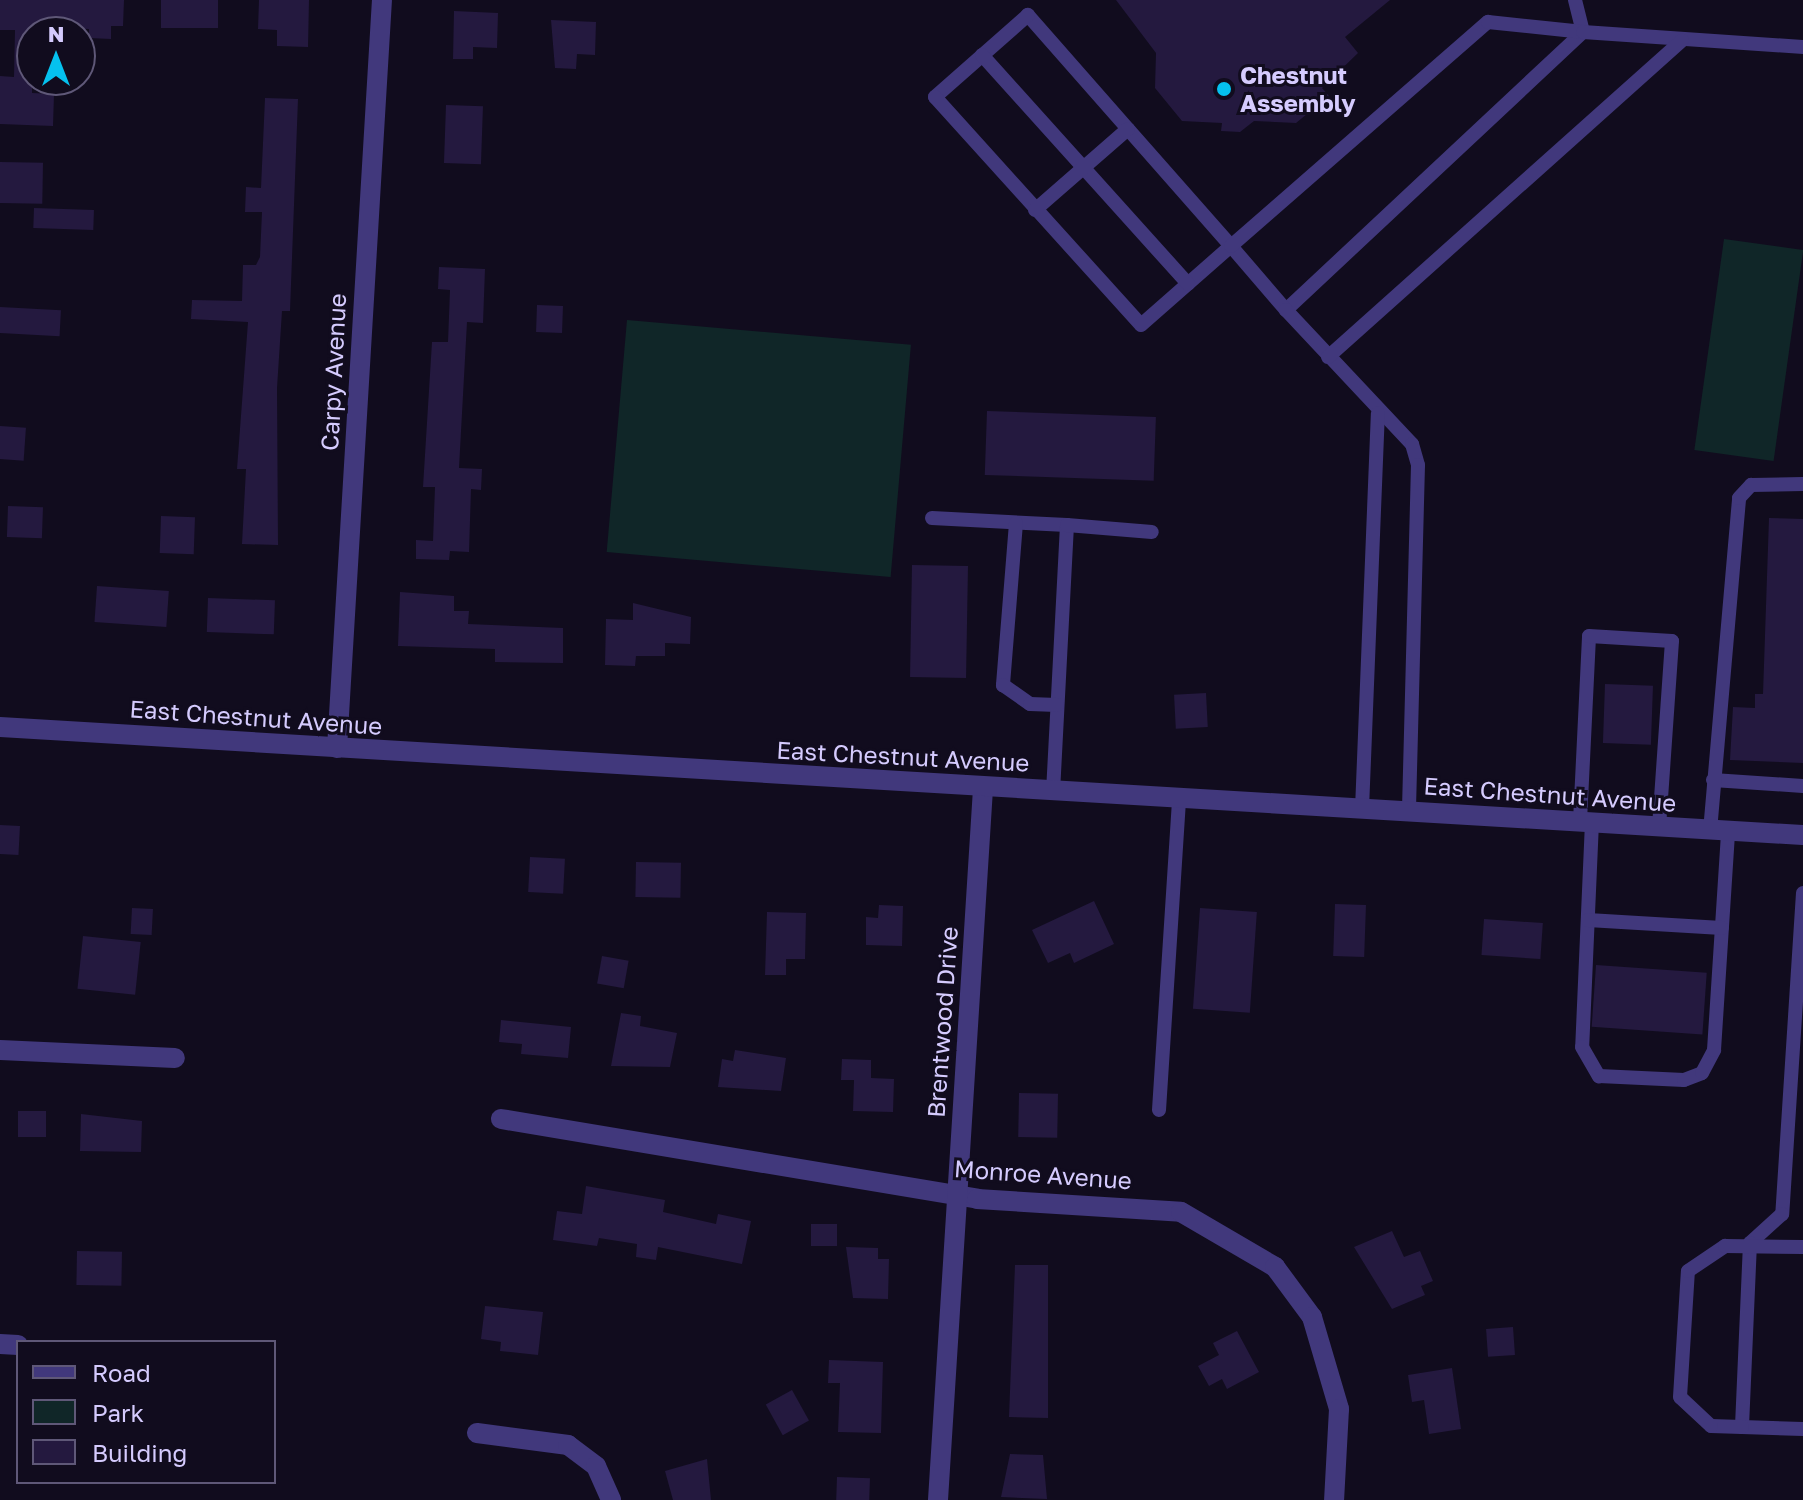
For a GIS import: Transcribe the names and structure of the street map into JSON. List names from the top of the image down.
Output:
{
  "streets": {
    "street": [
      "Carpy Avenue",
      "East Chestnut Avenue",
      "Brentwood Drive",
      "Monroe Avenue"
    ]
  },
  "crossings": [
    ["Carpy Avenue", "East Chestnut Avenue"],
    ["East Chestnut Avenue", "Brentwood Drive"],
    ["Brentwood Drive", "Monroe Avenue"]
  ],
  "places": ["Chestnut Assembly"],
  "legend": ["Road", "Park", "Building"],
  "north": "top"
}
